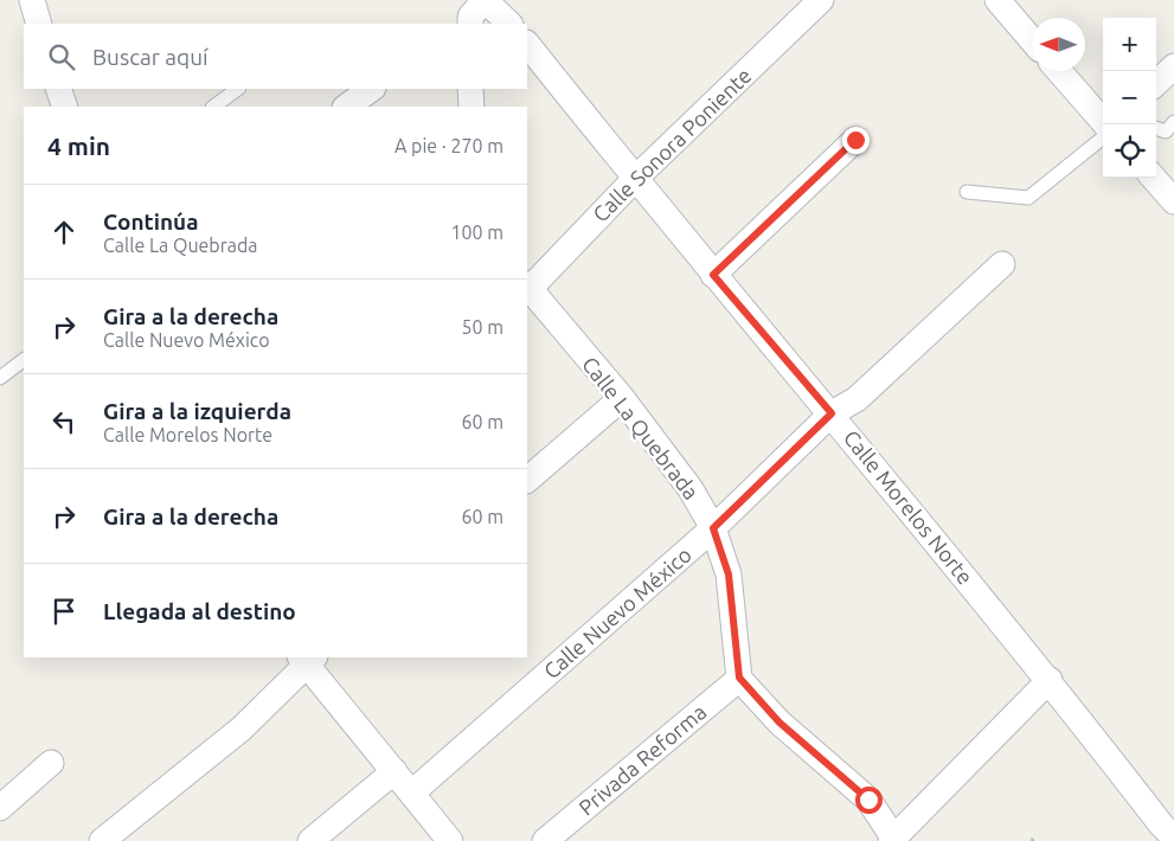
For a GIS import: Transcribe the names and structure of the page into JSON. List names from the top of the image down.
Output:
{
  "streets": {
    "street": [
      "Calle Sonora Poniente",
      "Calle La Quebrada",
      "Calle Morelos Norte",
      "Calle Nuevo México",
      "Privada Reforma"
    ]
  },
  "crossings": [
    ["Calle Sonora Poniente", "Calle Morelos Norte"],
    ["Calle La Quebrada", "Calle Nuevo México"],
    ["Calle La Quebrada", "Privada Reforma"],
    ["Calle Morelos Norte", "Calle Nuevo México"]
  ],
  "north": "left",
  "page": {
    "map_buttons": ["+", "−"],
    "search": "Buscar aquí",
    "heading": ["4 min", "A pie · 270 m"],
    "list": [
      ["Continúa", "Calle La Quebrada", "100 m"],
      ["Gira a la derecha", "Calle Nuevo México", "50 m"],
      ["Gira a la izquierda", "Calle Morelos Norte", "60 m"],
      ["Gira a la derecha", "60 m"],
      "Llegada al destino"
    ]
  }
}
